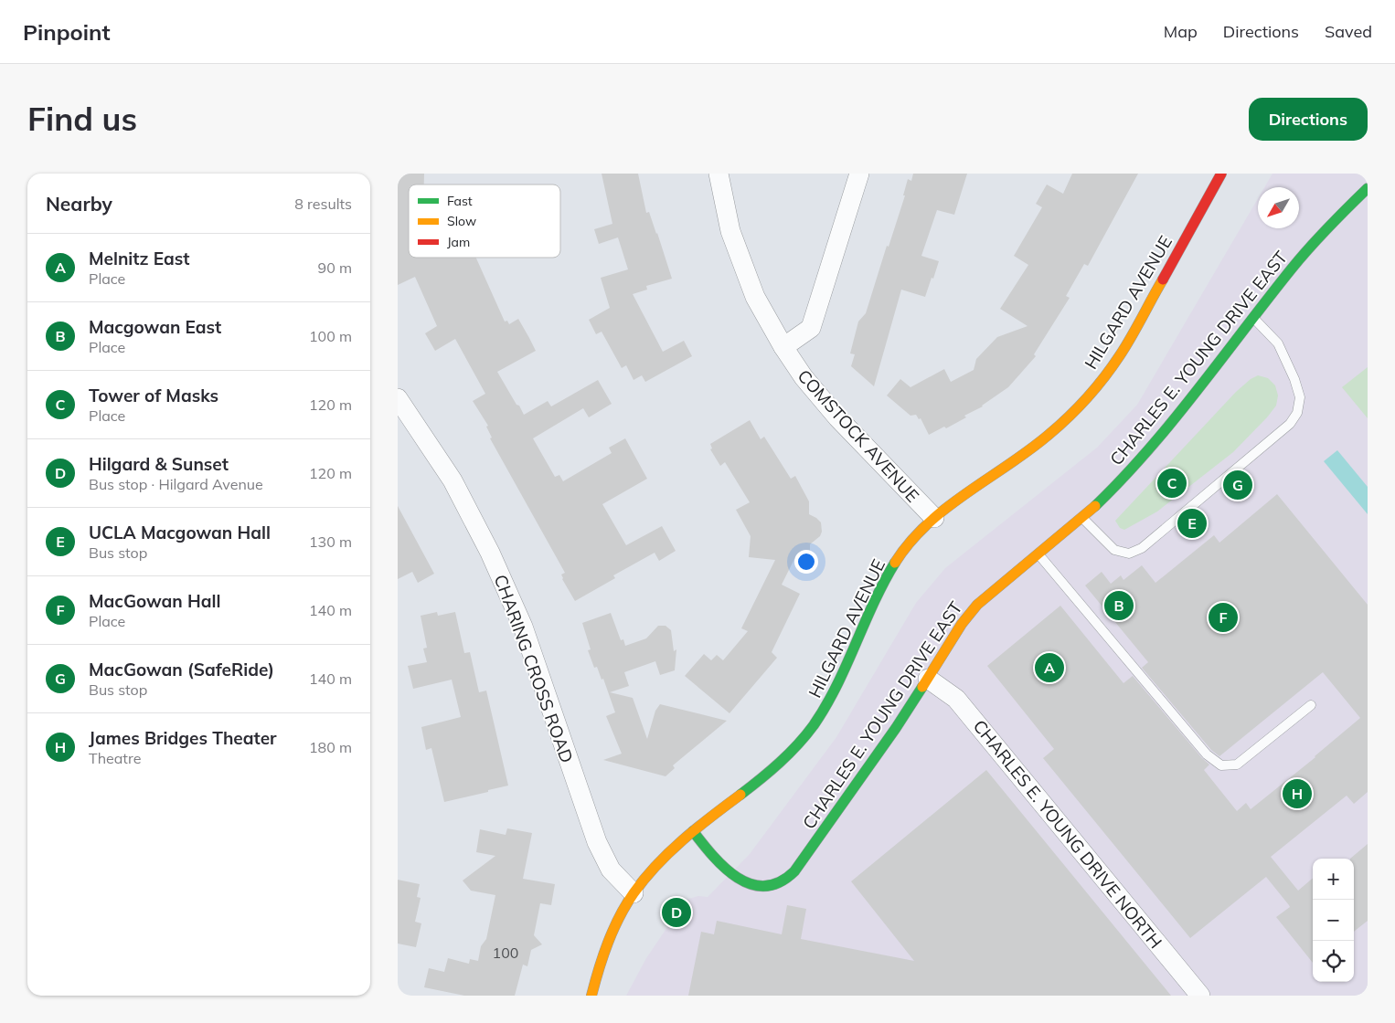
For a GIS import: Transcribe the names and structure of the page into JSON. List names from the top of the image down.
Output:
{
  "streets": {
    "street": [
      "HILGARD AVENUE",
      "CHARLES E. YOUNG DRIVE EAST",
      "COMSTOCK AVENUE",
      "CHARING CROSS ROAD",
      "CHARLES E. YOUNG DRIVE NORTH"
    ]
  },
  "crossings": [
    ["HILGARD AVENUE", "CHARLES E. YOUNG DRIVE EAST"],
    ["HILGARD AVENUE", "COMSTOCK AVENUE"],
    ["HILGARD AVENUE", "CHARING CROSS ROAD"],
    ["CHARLES E. YOUNG DRIVE EAST", "CHARLES E. YOUNG DRIVE NORTH"]
  ],
  "house_numbers": ["100"],
  "legend": ["Fast", "Slow", "Jam"],
  "north": "bottom left",
  "page": {
    "header": "Pinpoint",
    "nav": ["Map", "Directions", "Saved"],
    "buttons": "Directions",
    "title": "Find us",
    "heading": ["Nearby", "8 results"],
    "list": [
      {
        "mark": "A",
        "name": "Melnitz East",
        "note": "Place",
        "value": "90 m"
      },
      {
        "mark": "B",
        "name": "Macgowan East",
        "note": "Place",
        "value": "100 m"
      },
      {
        "mark": "C",
        "name": "Tower of Masks",
        "note": "Place",
        "value": "120 m"
      },
      {
        "mark": "D",
        "name": "Hilgard & Sunset",
        "note": "Bus stop · Hilgard Avenue",
        "value": "120 m"
      },
      {
        "mark": "E",
        "name": "UCLA Macgowan Hall",
        "note": "Bus stop",
        "value": "130 m"
      },
      {
        "mark": "F",
        "name": "MacGowan Hall",
        "note": "Place",
        "value": "140 m"
      },
      {
        "mark": "G",
        "name": "MacGowan (SafeRide)",
        "note": "Bus stop",
        "value": "140 m"
      },
      {
        "mark": "H",
        "name": "James Bridges Theater",
        "note": "Theatre",
        "value": "180 m"
      }
    ],
    "pins": [
      "C",
      "G",
      "E",
      "B",
      "F",
      "A",
      "H",
      "D"
    ],
    "map_buttons": ["+", "−"]
  }
}
